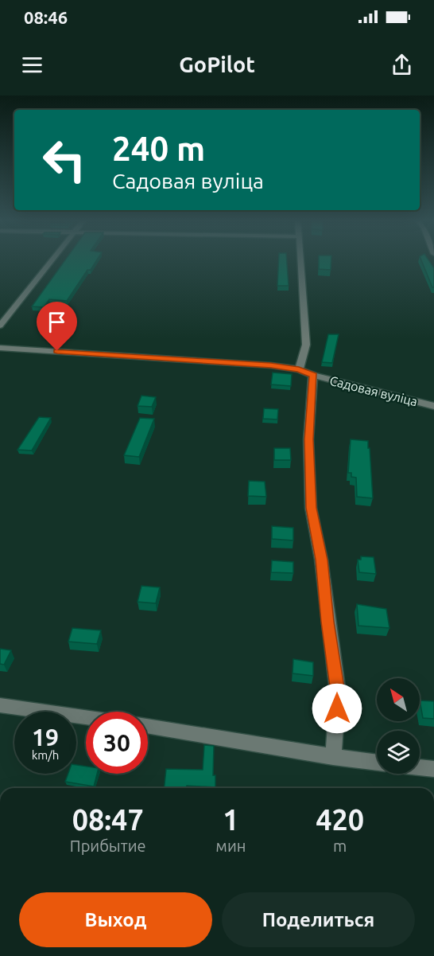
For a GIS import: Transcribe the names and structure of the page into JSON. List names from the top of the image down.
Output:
{
  "streets": {
    "street": ["Садовая вуліца"]
  },
  "north": "top left",
  "page": {
    "status": "08:46",
    "header": "GoPilot",
    "turn": ["240 m", "Садовая вуліца"],
    "speed": "19 km/h",
    "limit": "30",
    "eta": [
      "08:47",
      "Прибытие",
      "1",
      "мин",
      "420",
      "m"
    ],
    "buttons": ["Выход", "Поделиться"]
  }
}
